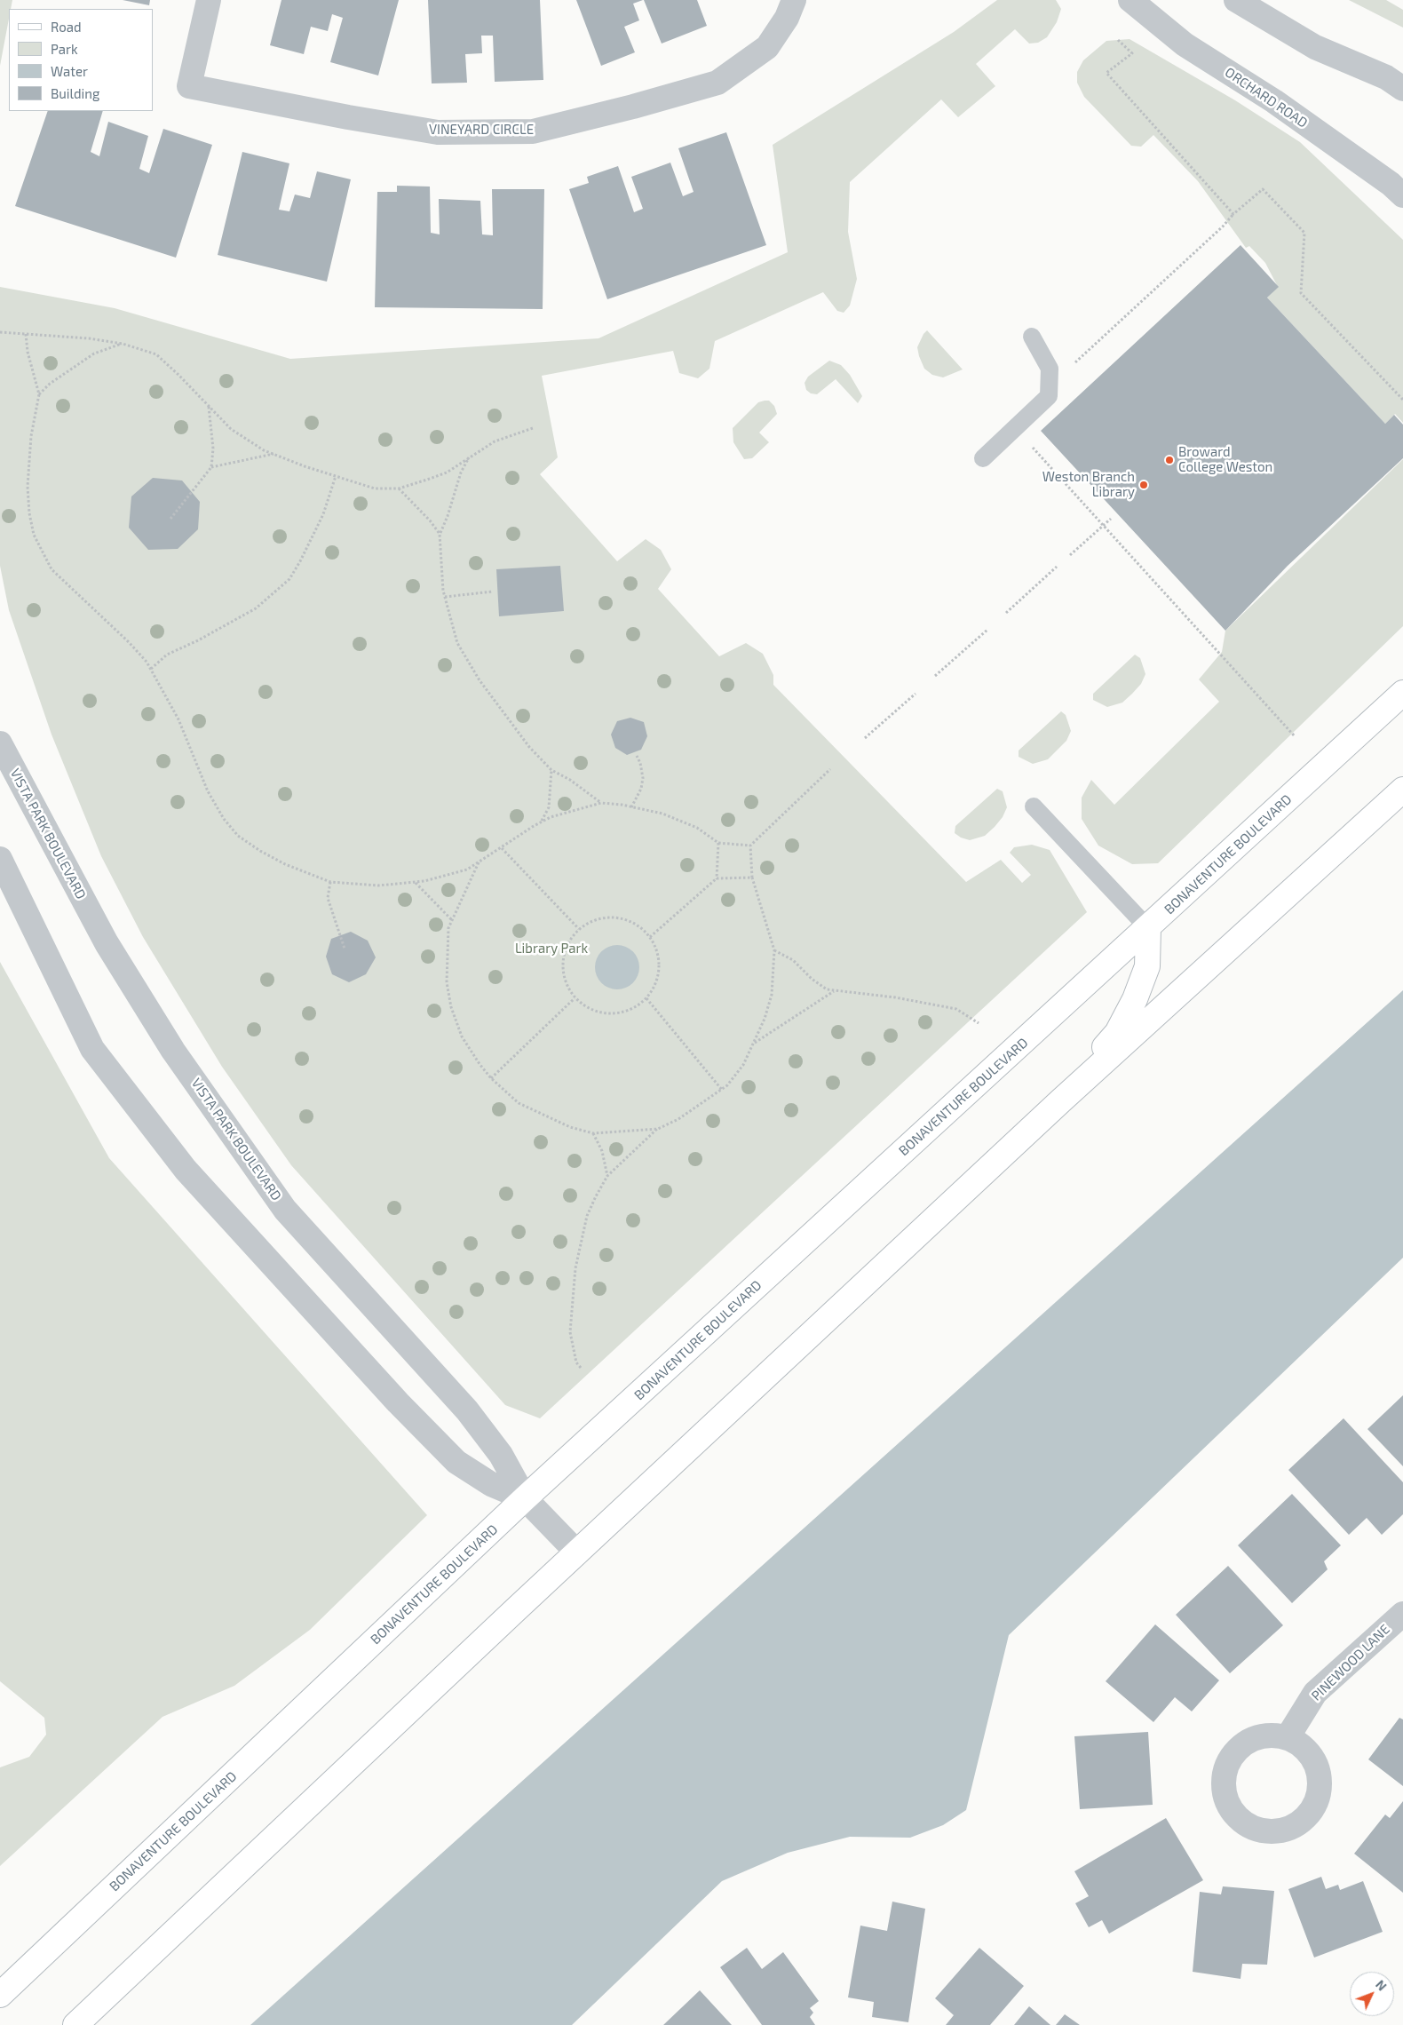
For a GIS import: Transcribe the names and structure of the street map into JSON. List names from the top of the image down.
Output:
{
  "streets": {
    "main road": ["BONAVENTURE BOULEVARD"],
    "street": [
      "ORCHARD ROAD",
      "VINEYARD CIRCLE",
      "VISTA PARK BOULEVARD",
      "PINEWOOD LANE"
    ]
  },
  "crossings": [
    ["VISTA PARK BOULEVARD", "BONAVENTURE BOULEVARD"]
  ],
  "parks": ["Library Park"],
  "places": ["Broward College Weston", "Weston Branch Library"],
  "legend": [
    "Road",
    "Park",
    "Water",
    "Building"
  ],
  "north": "top right"
}
